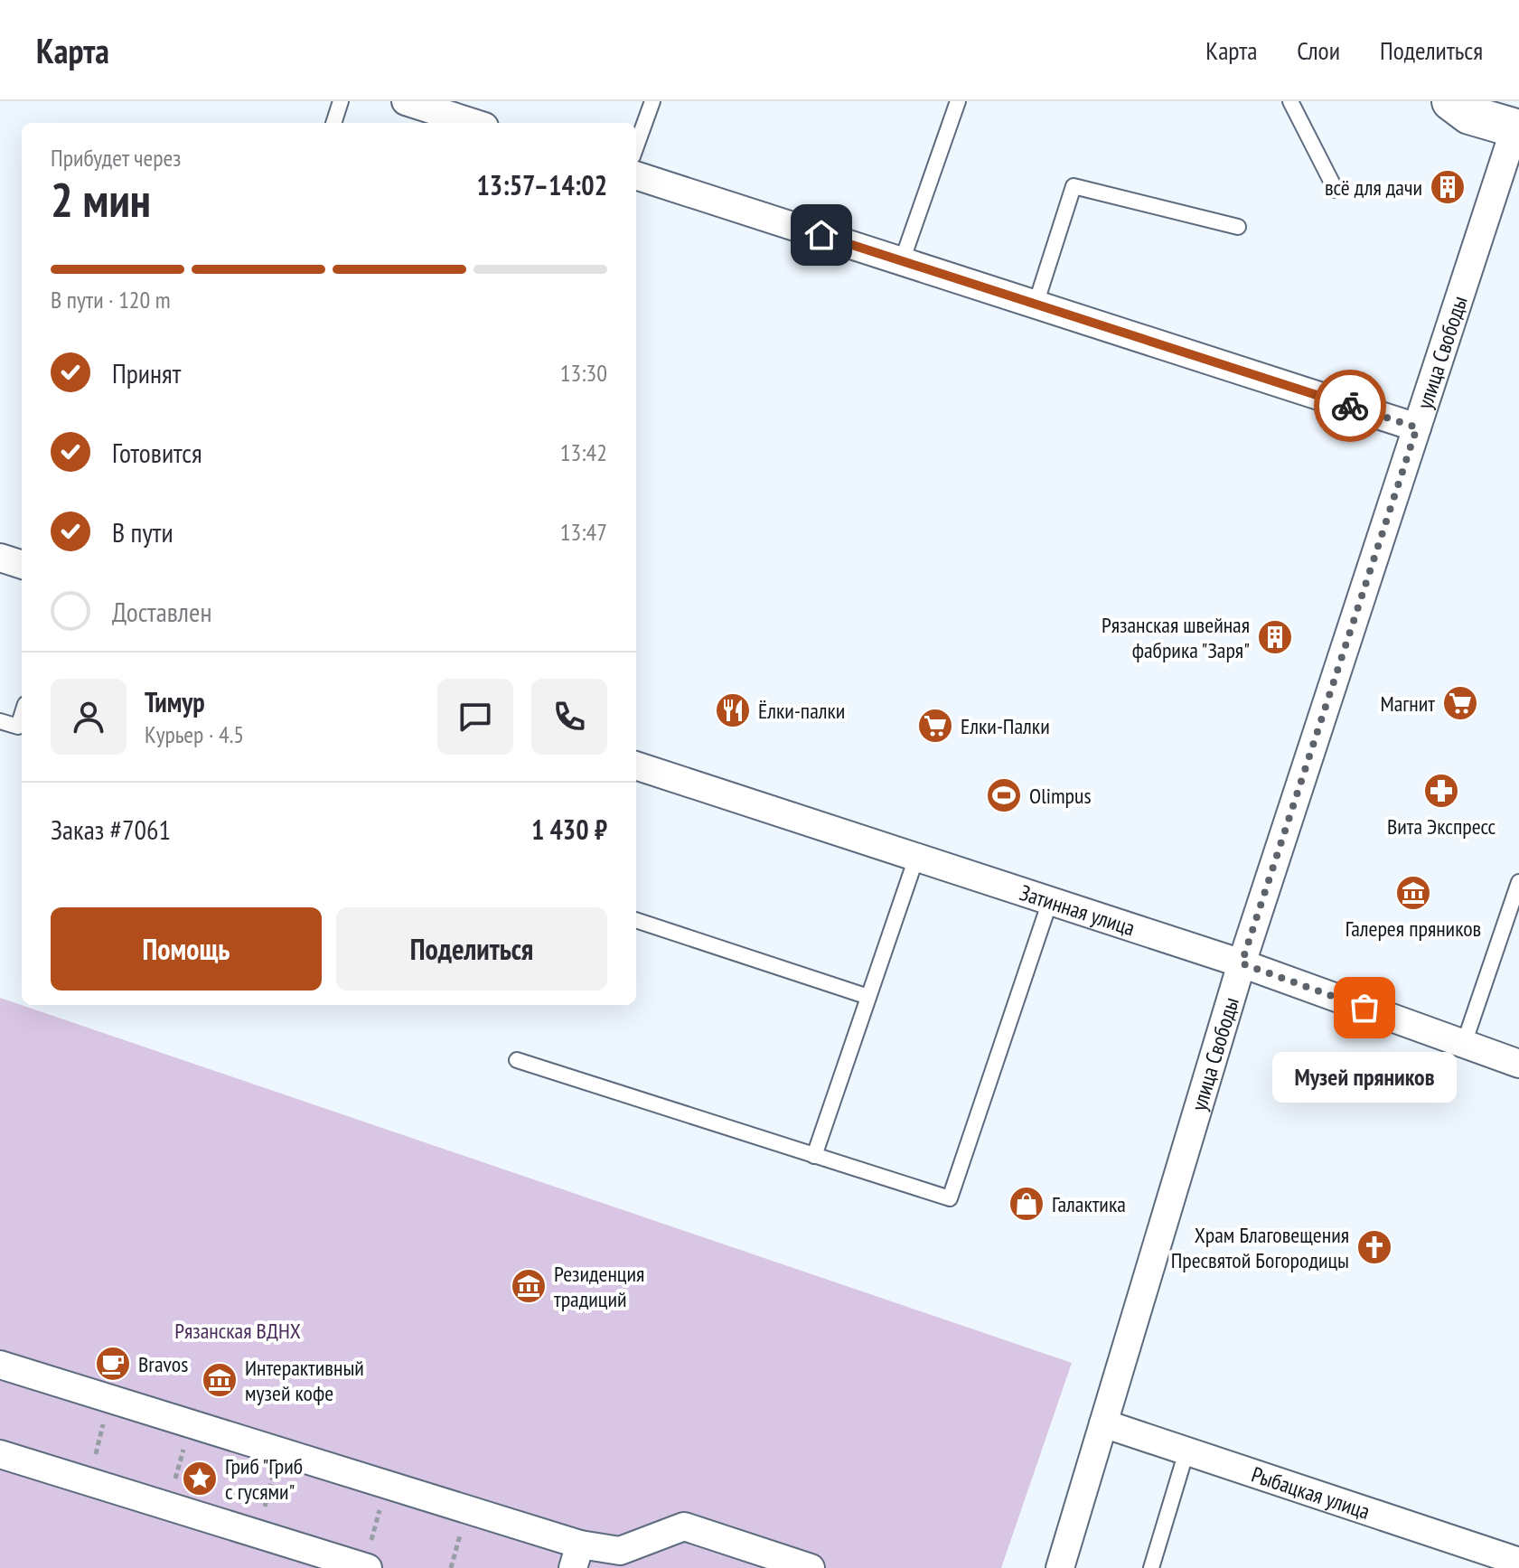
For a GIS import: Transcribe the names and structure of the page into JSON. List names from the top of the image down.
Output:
{
  "streets": {
    "street": ["улица Свободы", "Затинная улица", "Рыбацкая улица"]
  },
  "crossings": [
    ["улица Свободы", "Затинная улица"],
    ["улица Свободы", "Рыбацкая улица"]
  ],
  "parks": ["Рязанская ВДНХ"],
  "places": {
    "building": ["всё для дачи", "Рязанская швейная фабрика \"Заря\""],
    "supermarket": ["Магнит", "Елки-Палки"],
    "restaurant": ["Ёлки-палки"],
    "pharmacy": ["Вита Экспресс"],
    "sports": ["Olimpus"],
    "museum": ["Галерея пряников", "Резиденция традиций", "Интерактивный музей кофе"],
    "other": ["Музей пряников"],
    "shop": ["Галактика"],
    "church": ["Храм Благовещения Пресвятой Богородицы"],
    "cafe": ["Bravos"],
    "place": ["Гриб \"Гриб с гусями\""]
  },
  "page": {
    "header": "Карта",
    "nav": ["Карта", "Слои", "Поделиться"],
    "heading": ["2 мин", "Прибудет через", "13:57–14:02"],
    "panel": [
      "Тимур",
      "Курьер · 4.5",
      "Заказ #7061",
      "1 430 ₽"
    ],
    "bar": "В пути · 120 m",
    "list": [
      ["Принят", "13:30"],
      ["Готовится", "13:42"],
      ["В пути", "13:47"],
      "Доставлен"
    ],
    "buttons": ["Помощь", "Поделиться"],
    "bubble": "Музей пряников"
  }
}
